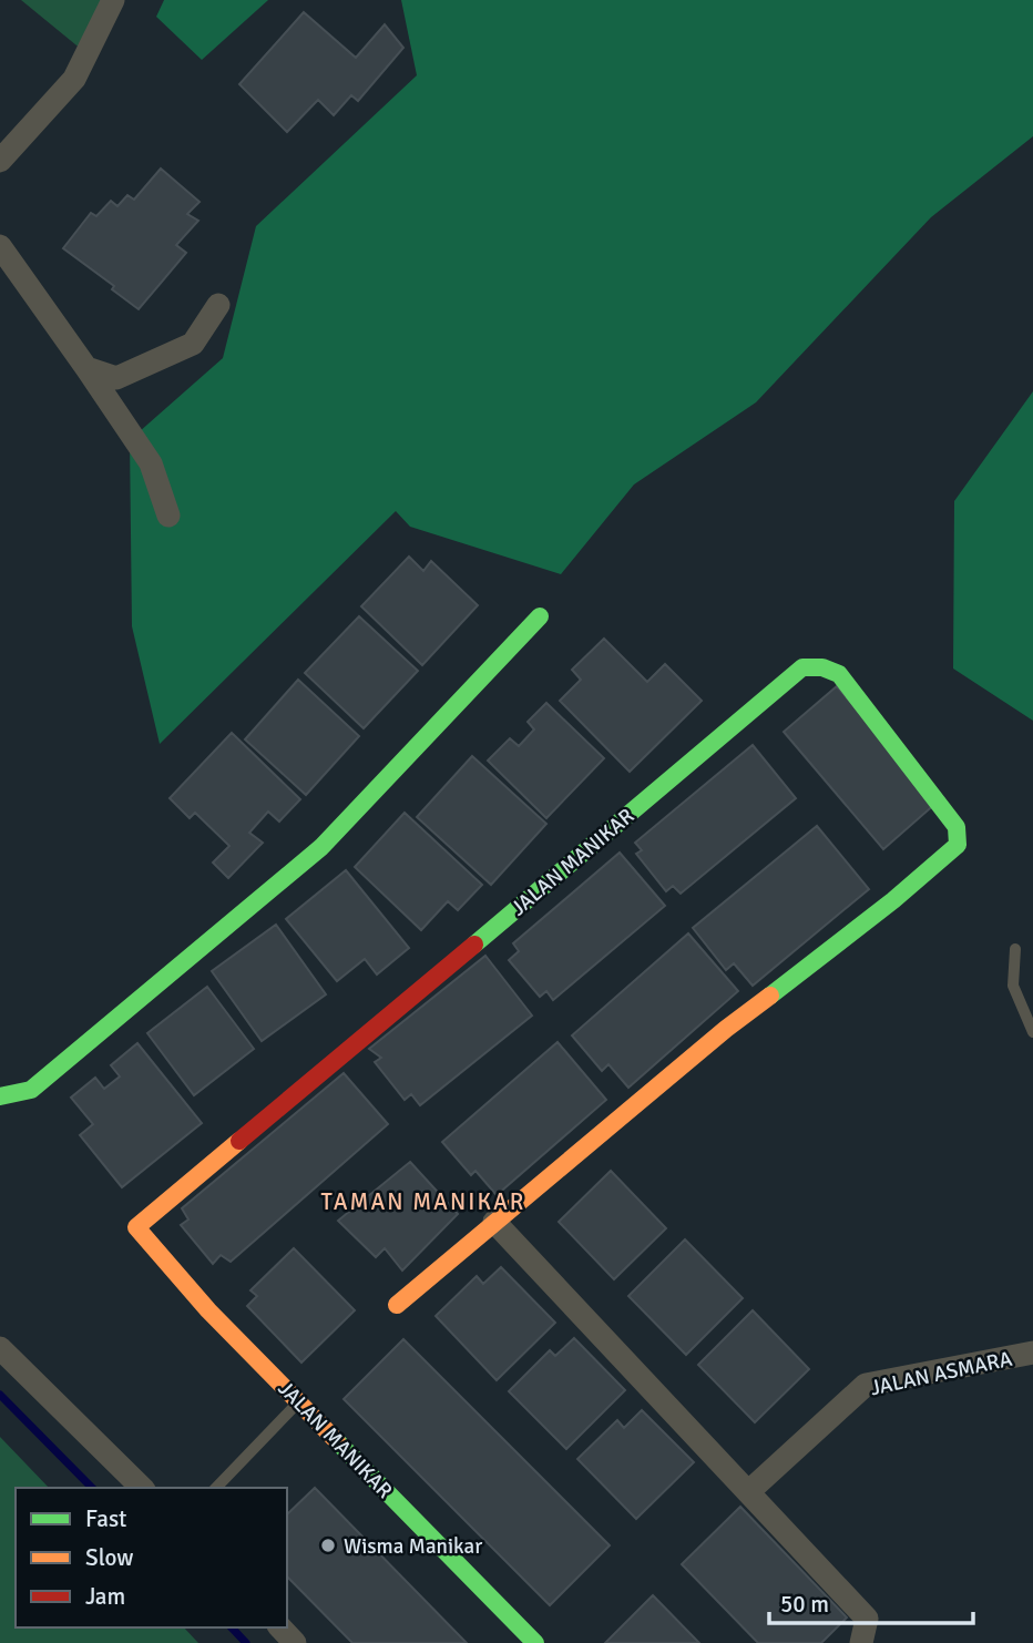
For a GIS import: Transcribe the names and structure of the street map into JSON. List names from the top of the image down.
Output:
{
  "streets": {
    "street": ["JALAN MANIKAR", "JALAN ASMARA"]
  },
  "districts": ["TAMAN MANIKAR"],
  "places": ["Wisma Manikar"],
  "legend": ["Fast", "Slow", "Jam"],
  "scale_bar": "50 m"
}
